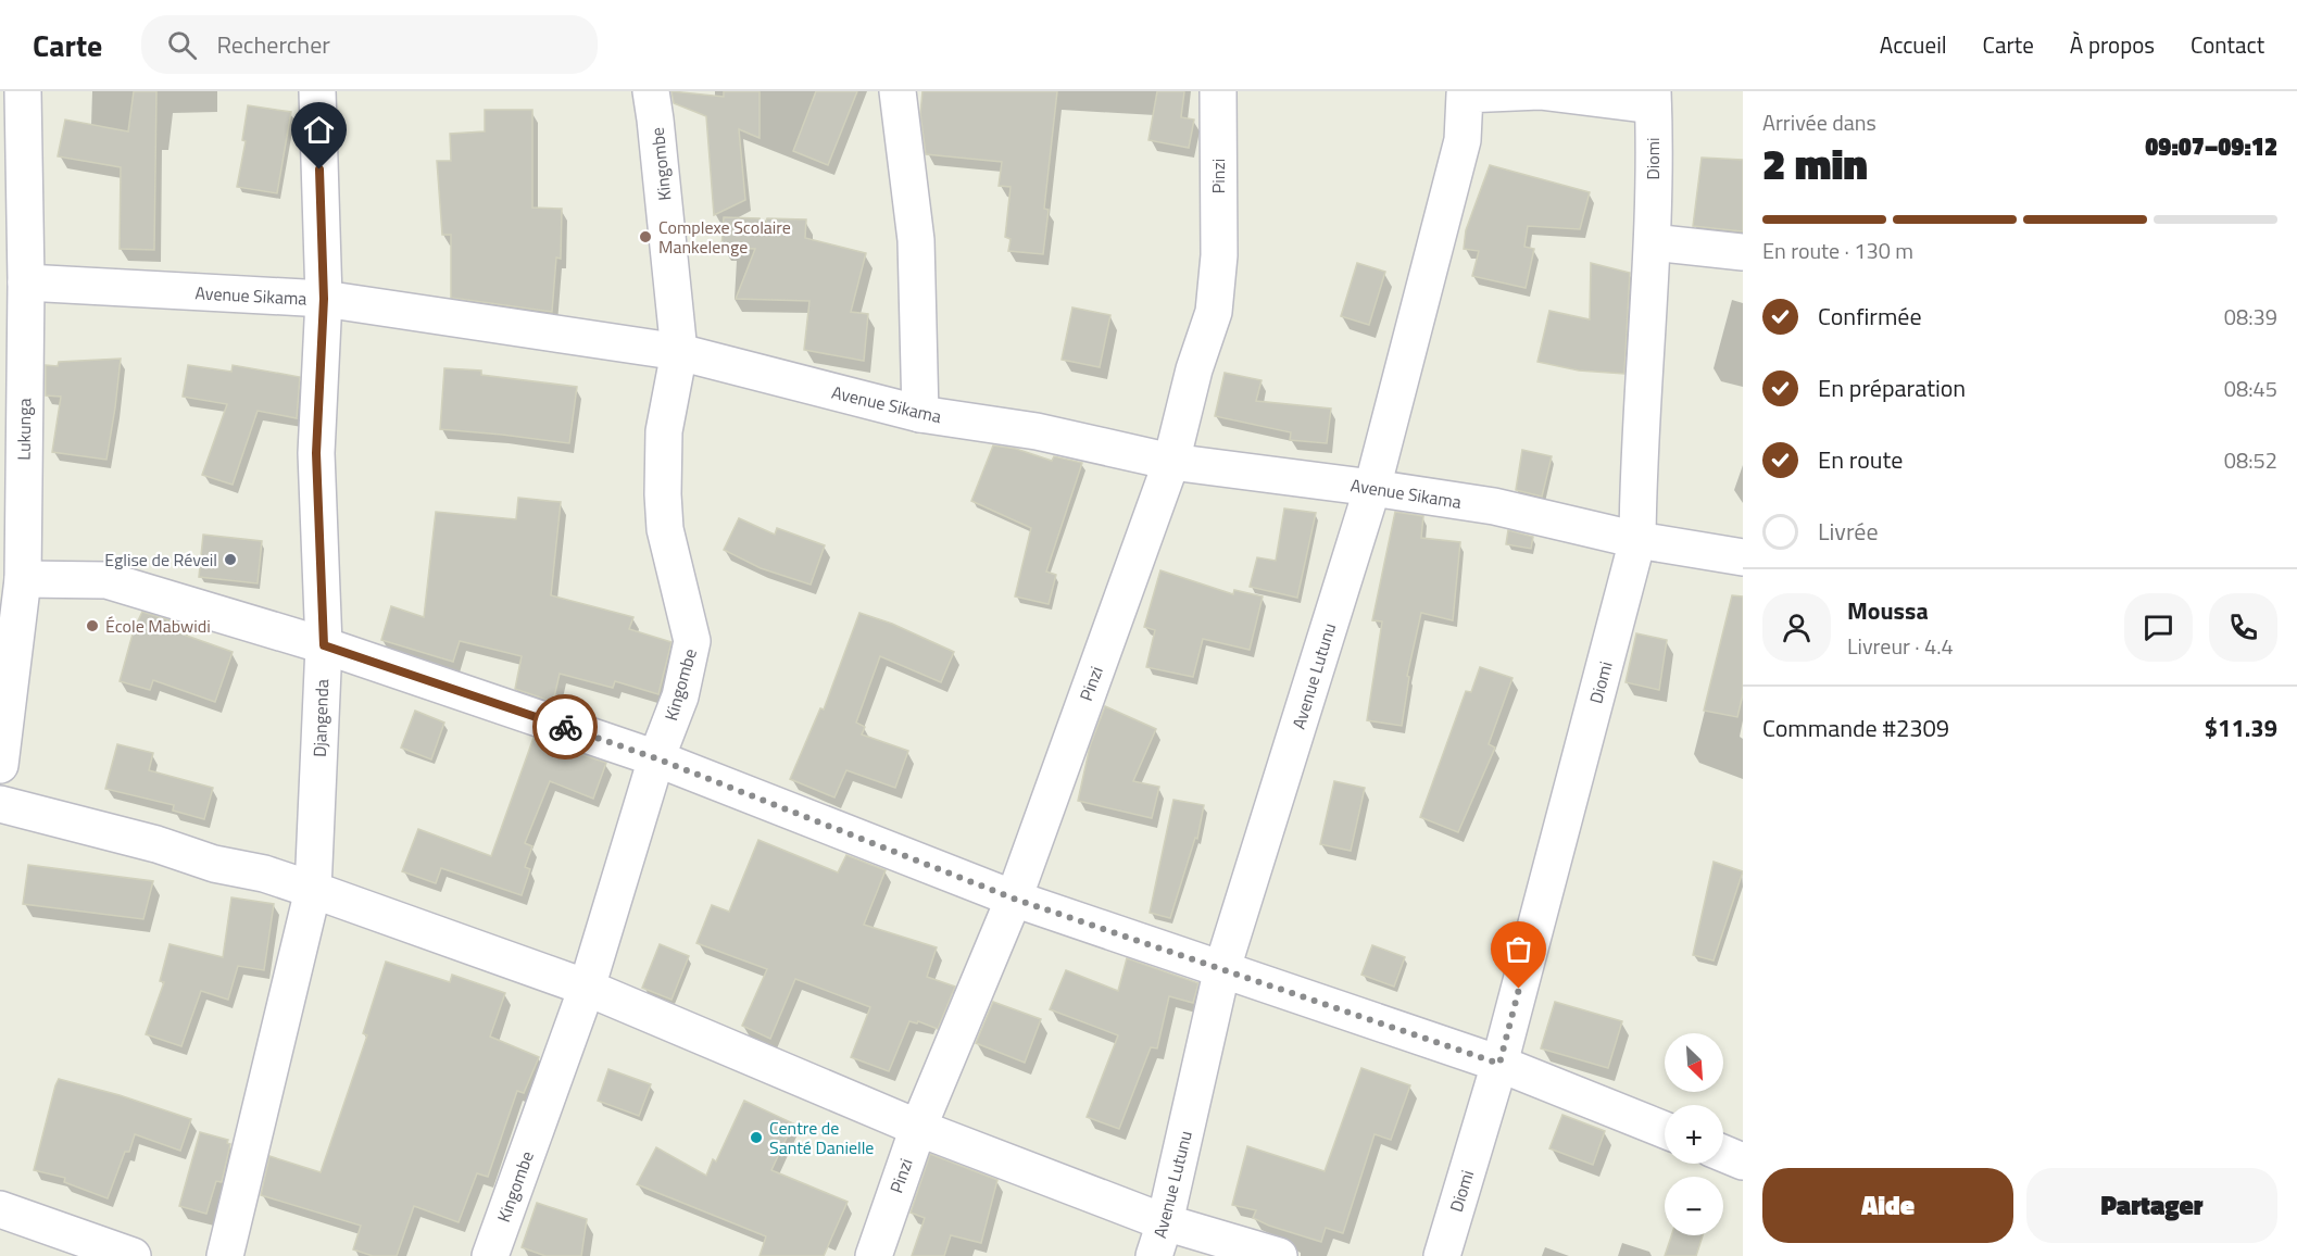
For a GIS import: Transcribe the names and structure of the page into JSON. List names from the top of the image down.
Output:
{
  "streets": {
    "street": [
      "Diomi",
      "Kingombe",
      "Pinzi",
      "Avenue Sikama",
      "Lukunga",
      "Avenue Lutunu",
      "Djangenda"
    ]
  },
  "crossings": [
    ["Diomi", "Avenue Sikama"],
    ["Diomi", "Avenue Lutunu"],
    ["Kingombe", "Avenue Sikama"],
    ["Pinzi", "Avenue Sikama"],
    ["Avenue Sikama", "Lukunga"],
    ["Avenue Sikama", "Avenue Lutunu"],
    ["Avenue Sikama", "Djangenda"]
  ],
  "places": [
    "Complexe Scolaire Mankelenge",
    "Eglise de Réveil",
    "École Mabwidi",
    "Centre de Santé Danielle"
  ],
  "north": "bottom right",
  "page": {
    "header": "Carte",
    "search": "Rechercher",
    "nav": [
      "Accueil",
      "Carte",
      "À propos",
      "Contact"
    ],
    "heading": ["2 min", "Arrivée dans", "09:07–09:12"],
    "panel": [
      "Moussa",
      "Livreur · 4.4",
      "Commande #2309",
      "$11.39"
    ],
    "bar": "En route · 130 m",
    "list": [
      ["Confirmée", "08:39"],
      ["En préparation", "08:45"],
      ["En route", "08:52"],
      "Livrée"
    ],
    "map_buttons": ["+", "−"],
    "buttons": ["Aide", "Partager"]
  }
}
